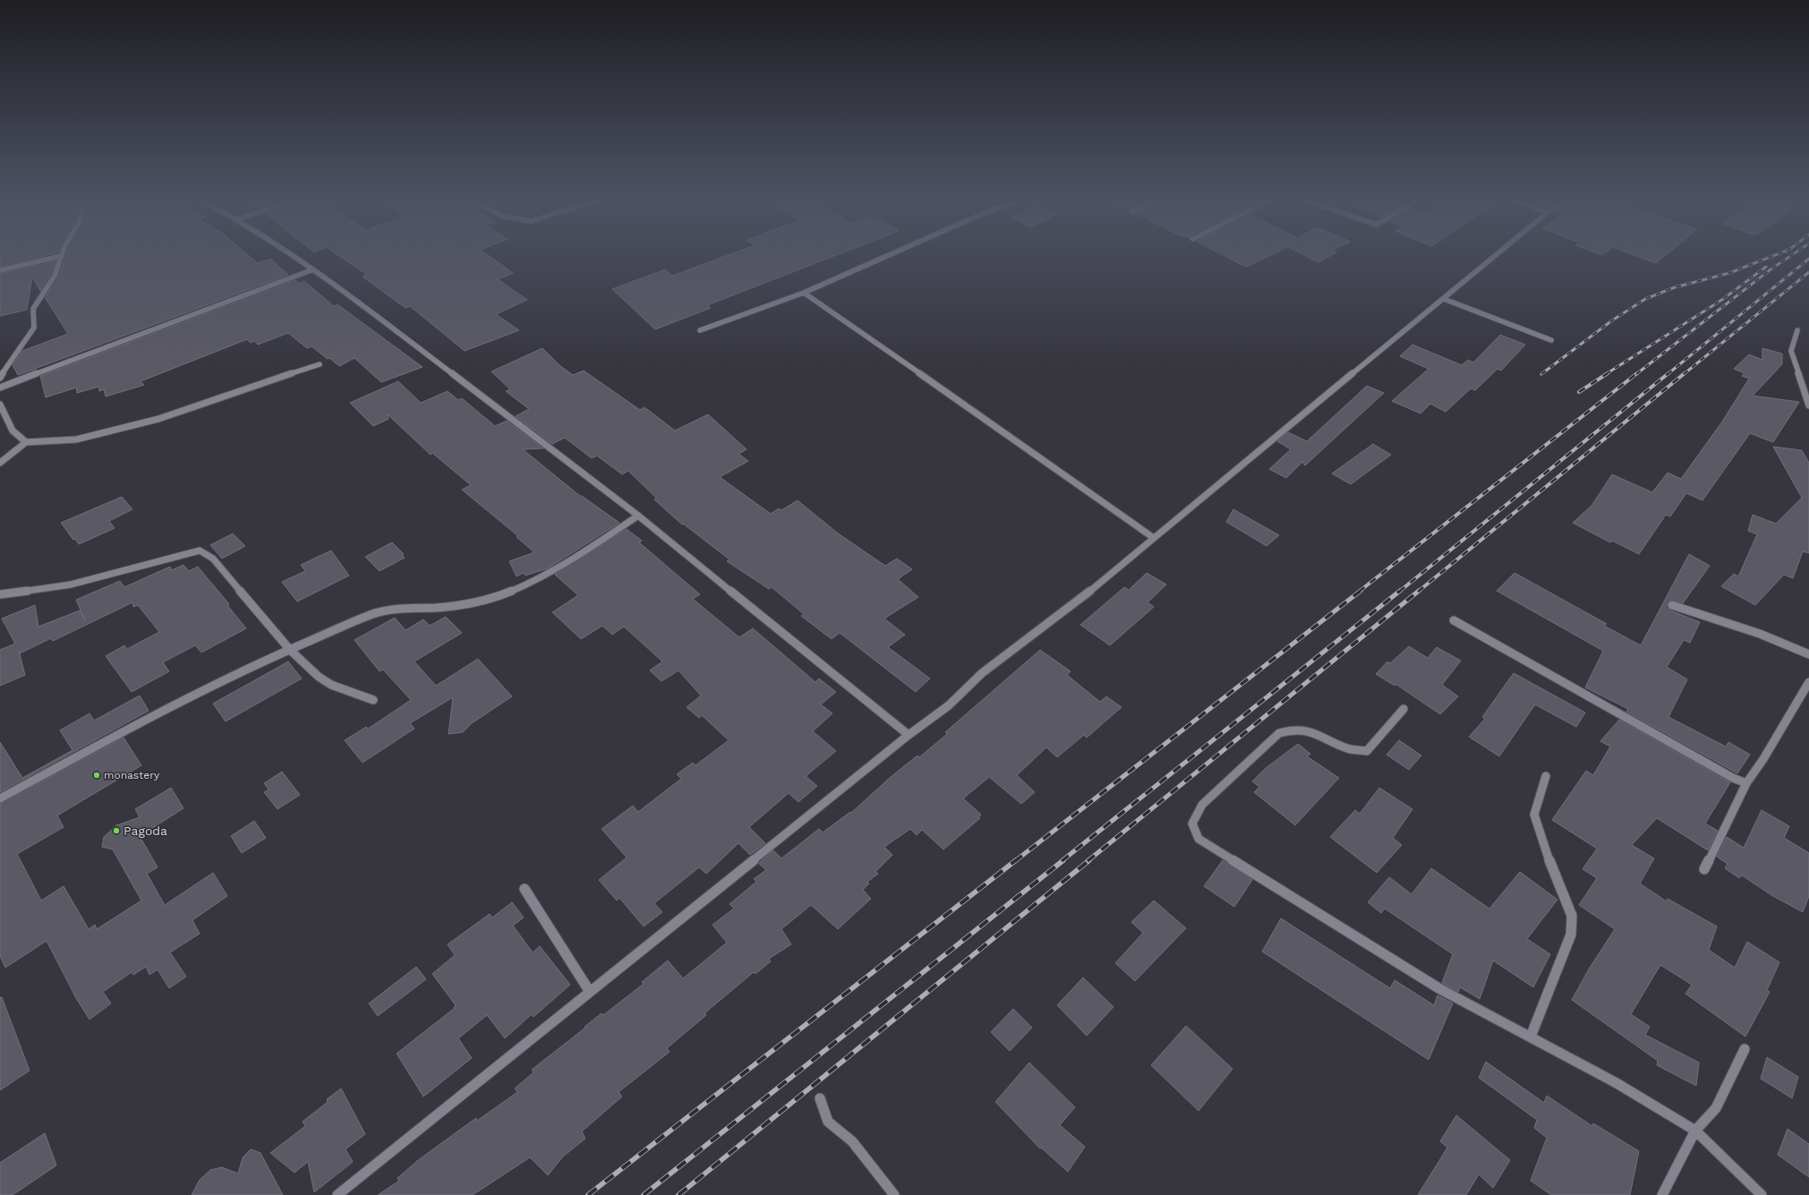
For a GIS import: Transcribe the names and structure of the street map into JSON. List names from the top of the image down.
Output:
{
  "places": ["monastery", "Pagoda"]
}
